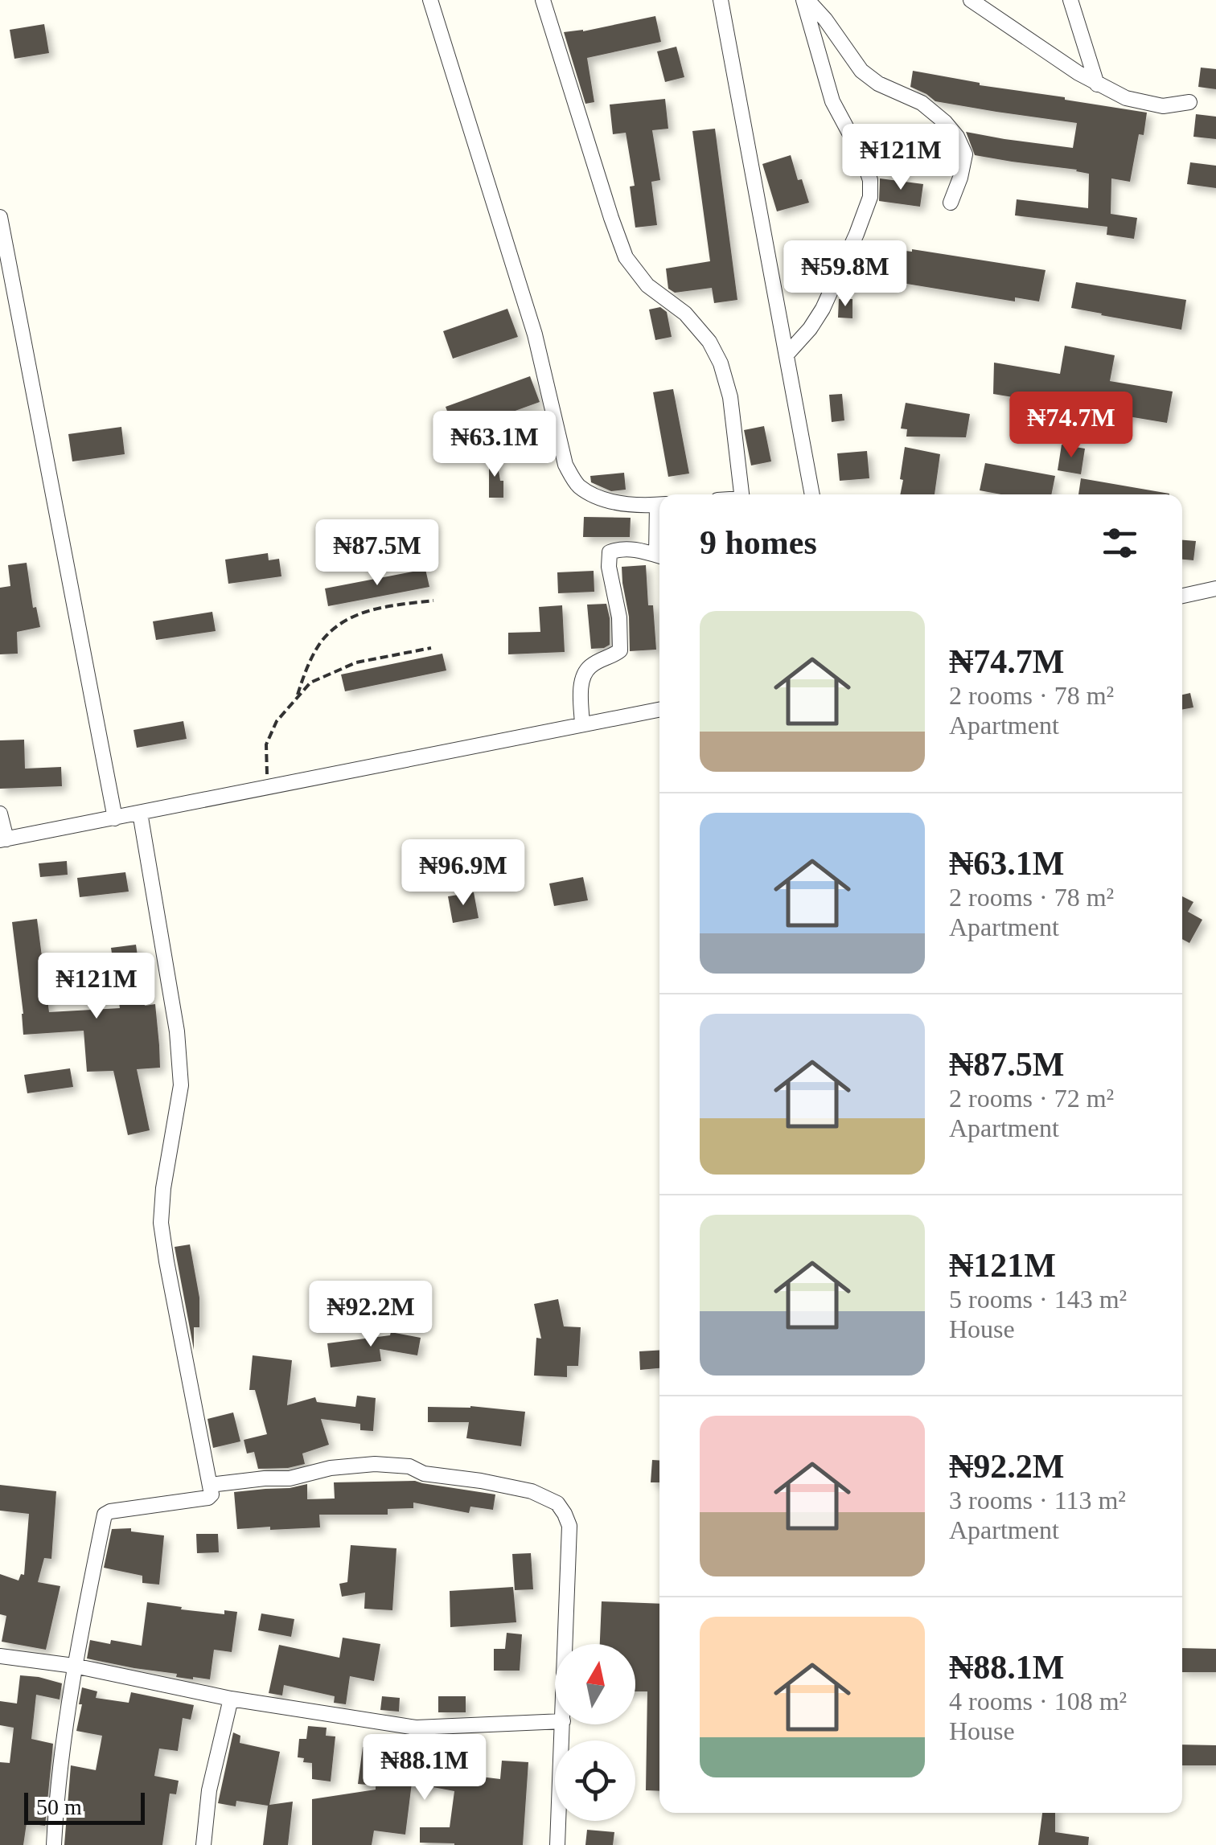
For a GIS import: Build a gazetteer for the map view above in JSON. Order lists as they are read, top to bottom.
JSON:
{
  "scale_bar": "50 m",
  "north": "top",
  "page": {
    "price": [
      "₦121M",
      "₦59.8M",
      "₦74.7M",
      "₦63.1M",
      "₦87.5M",
      "₦96.9M",
      "₦121M",
      "₦92.2M",
      "₦88.1M"
    ],
    "heading": "9 homes",
    "list": [
      {
        "name": "₦74.7M",
        "note": "2 rooms · 78 m² · Apartment"
      },
      {
        "name": "₦63.1M",
        "note": "2 rooms · 78 m² · Apartment"
      },
      {
        "name": "₦87.5M",
        "note": "2 rooms · 72 m² · Apartment"
      },
      {
        "name": "₦121M",
        "note": "5 rooms · 143 m² · House"
      },
      {
        "name": "₦92.2M",
        "note": "3 rooms · 113 m² · Apartment"
      },
      {
        "name": "₦88.1M",
        "note": "4 rooms · 108 m² · House"
      }
    ],
    "scale": "50 m"
  }
}
